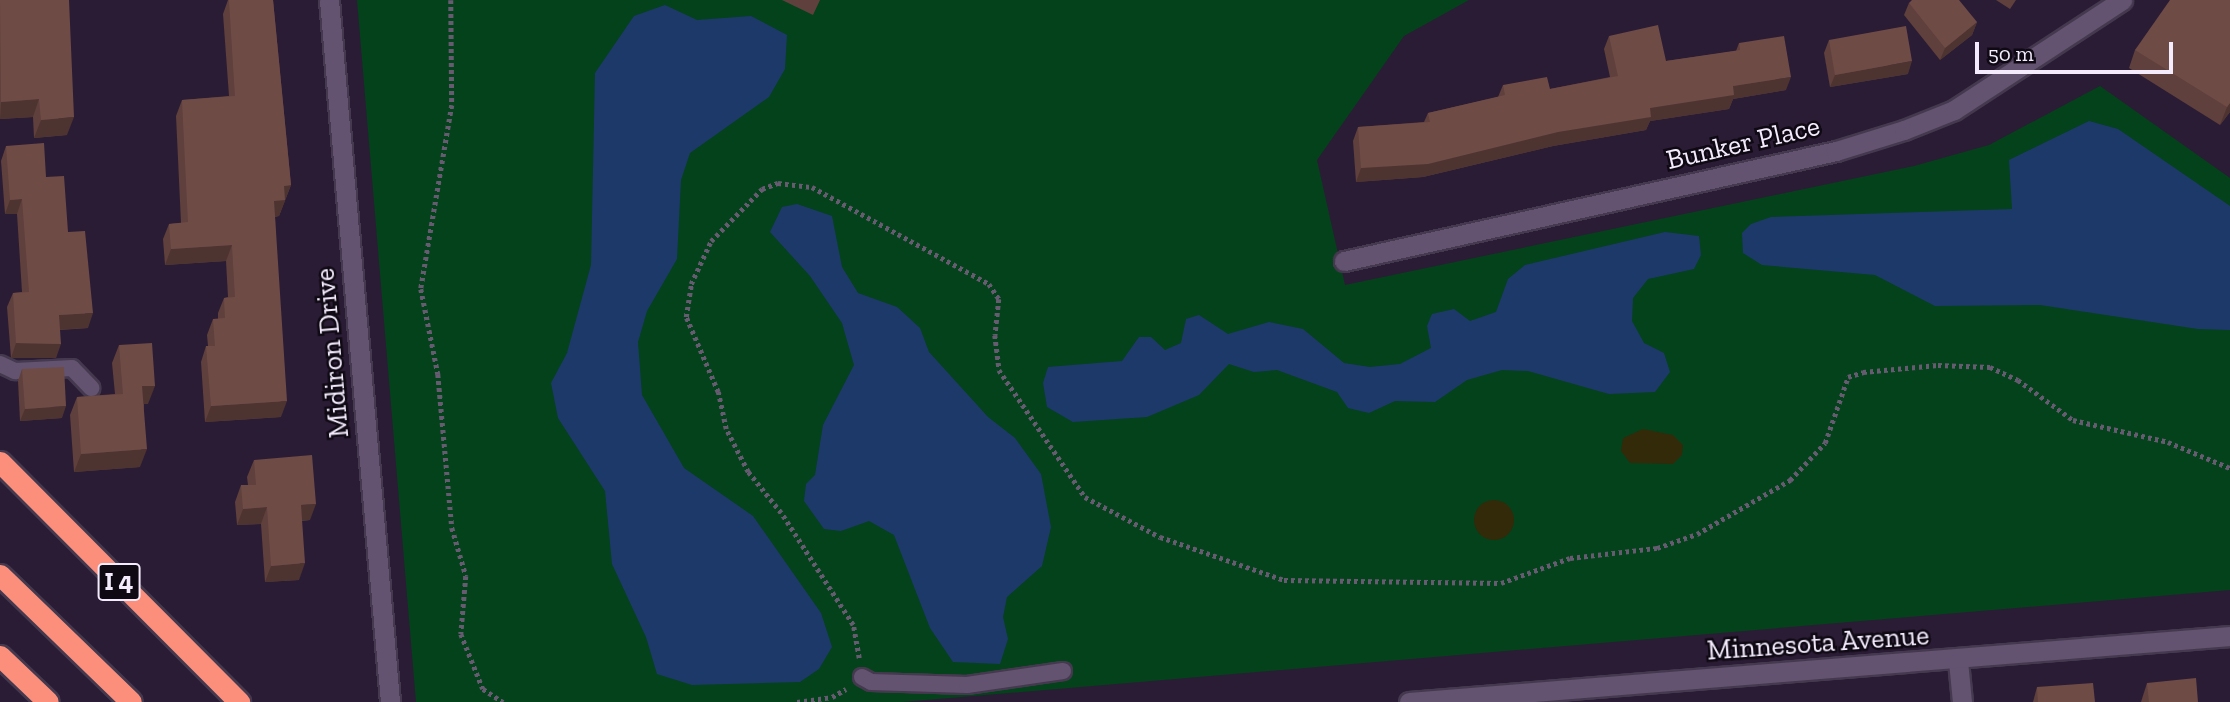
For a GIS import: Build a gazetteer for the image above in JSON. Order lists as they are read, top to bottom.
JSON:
{
  "streets": {
    "highway": ["I 4"],
    "street": ["Bunker Place", "Midiron Drive", "Minnesota Avenue"]
  },
  "scale_bar": "50 m"
}
